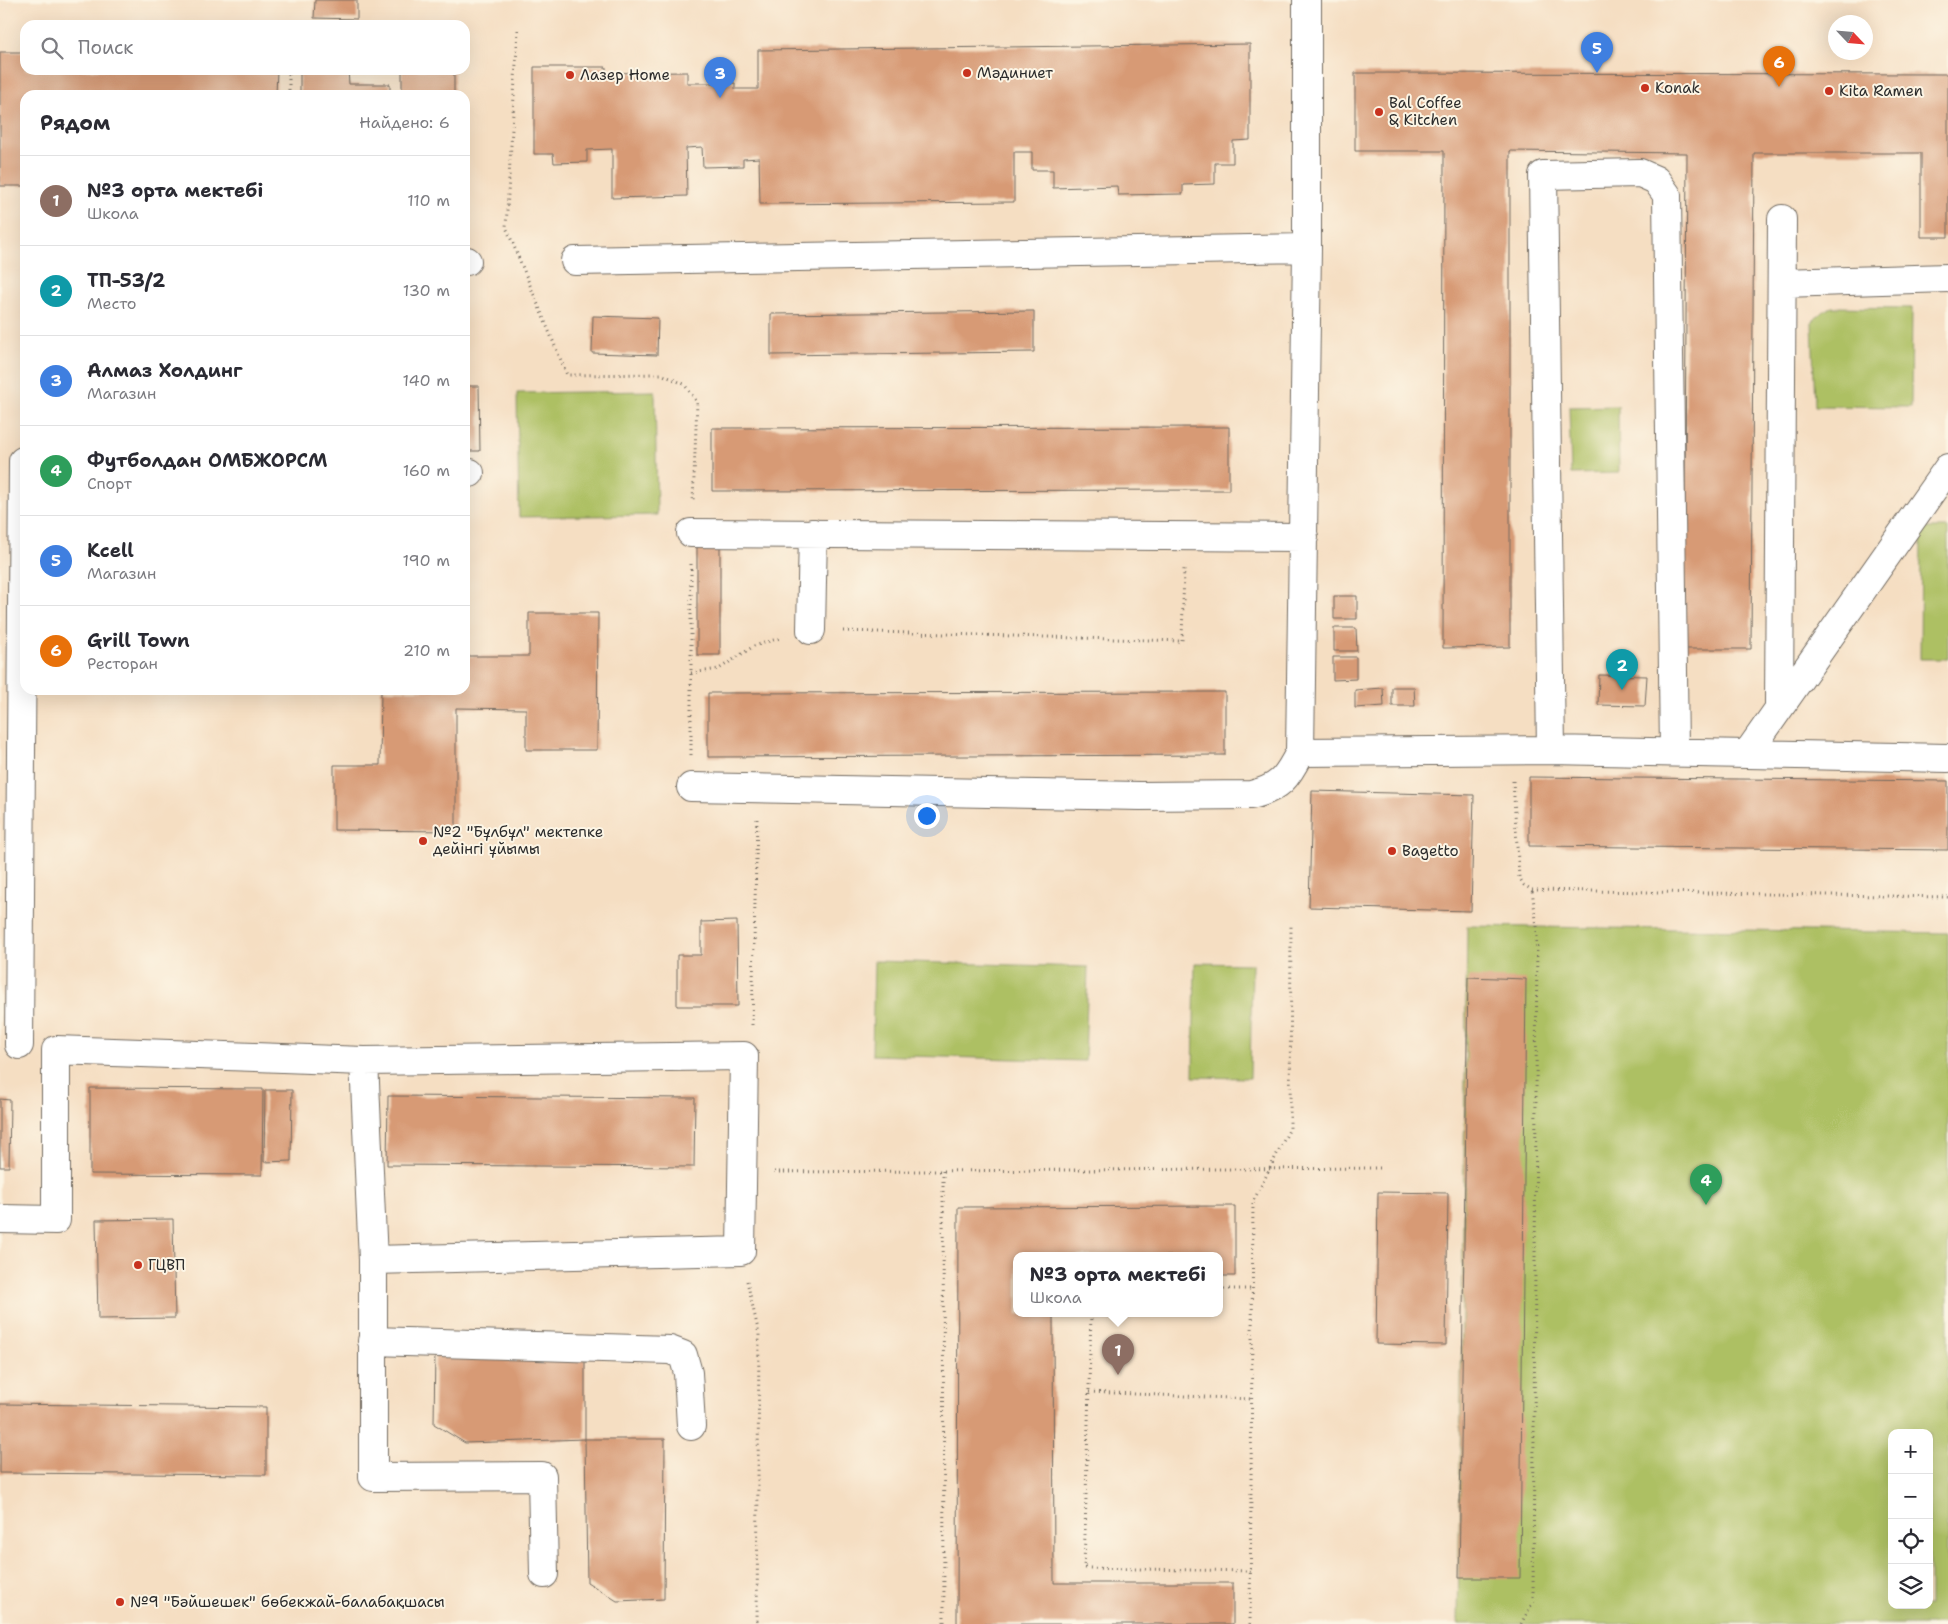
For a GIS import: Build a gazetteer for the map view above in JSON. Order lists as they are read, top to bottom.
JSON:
{
  "places": [
    "Мәдиниет",
    "Лазер Home",
    "Konak",
    "Kita Ramen",
    "Bal Coffee & Kitchen",
    "№2 \"Бұлбұл\" мектепке дейінгі ұйымы",
    "Bagetto",
    "ГЦВП",
    "№9 \"Бәйшешек\" бөбекжай-балабақшасы"
  ],
  "north": "bottom right",
  "page": {
    "search": "Поиск",
    "pins": [
      "5",
      "6",
      "3",
      "2",
      "4",
      "1"
    ],
    "heading": ["Рядом", "Найдено: 6"],
    "list": [
      {
        "mark": "1",
        "name": "№3 орта мектебі",
        "note": "Школа",
        "value": "110 m"
      },
      {
        "mark": "2",
        "name": "ТП-53/2",
        "note": "Место",
        "value": "130 m"
      },
      {
        "mark": "3",
        "name": "Алмаз Холдинг",
        "note": "Магазин",
        "value": "140 m"
      },
      {
        "mark": "4",
        "name": "Футболдан ОМБЖОРСМ",
        "note": "Спорт",
        "value": "160 m"
      },
      {
        "mark": "5",
        "name": "Kcell",
        "note": "Магазин",
        "value": "190 m"
      },
      {
        "mark": "6",
        "name": "Grill Town",
        "note": "Ресторан",
        "value": "210 m"
      }
    ],
    "popup": ["№3 орта мектебі", "Школа"],
    "map_buttons": ["+", "−"]
  }
}
